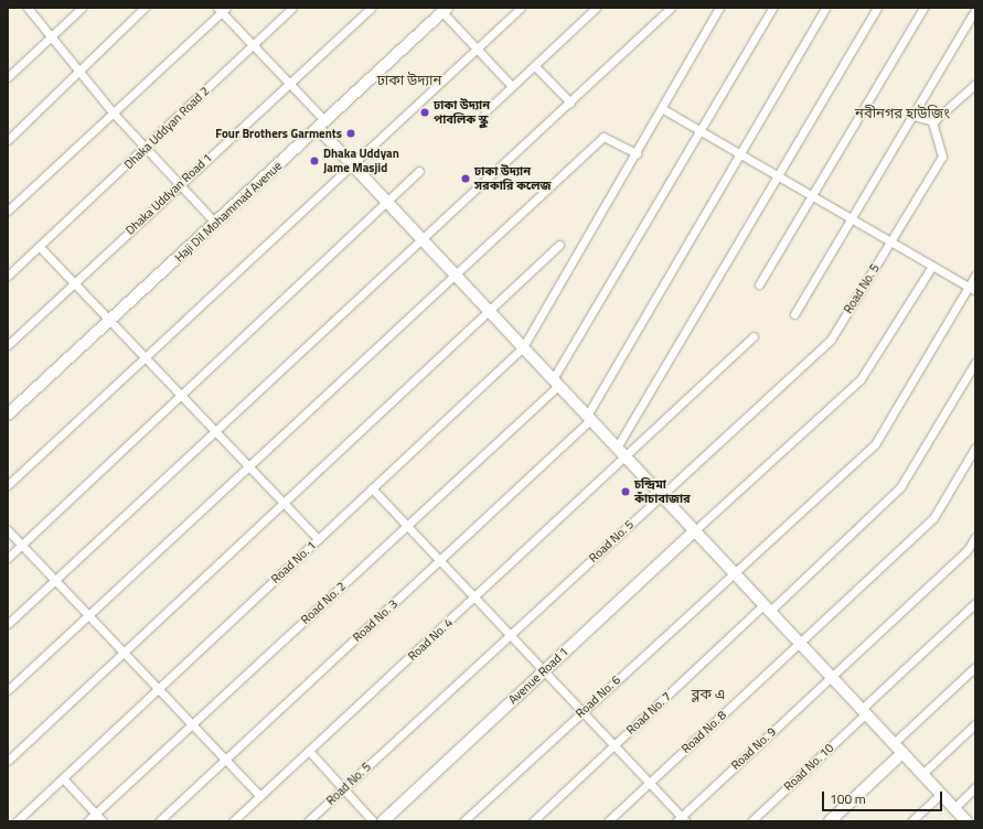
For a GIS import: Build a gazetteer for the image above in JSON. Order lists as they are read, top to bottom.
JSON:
{
  "streets": {
    "street": [
      "Dhaka Uddyan Road 2",
      "Dhaka Uddyan Road 1",
      "Haji Dil Mohammad Avenue",
      "Road No. 5",
      "Road No. 1",
      "Road No. 2",
      "Road No. 3",
      "Road No. 4",
      "Avenue Road 1",
      "Road No. 6",
      "Road No. 7",
      "Road No. 8",
      "Road No. 9",
      "Road No. 10"
    ]
  },
  "districts": ["ঢাকা উদ্যান", "নবীনগর হাউজিং", "ব্লক এ"],
  "places": [
    "ঢাকা উদ্যান পাবলিক স্কুল",
    "Four Brothers Garments",
    "Dhaka Uddyan Jame Masjid",
    "ঢাকা উদ্যান সরকারি কলেজ",
    "চন্দ্রিমা কাঁচাবাজার"
  ],
  "scale_bar": "100 m"
}
